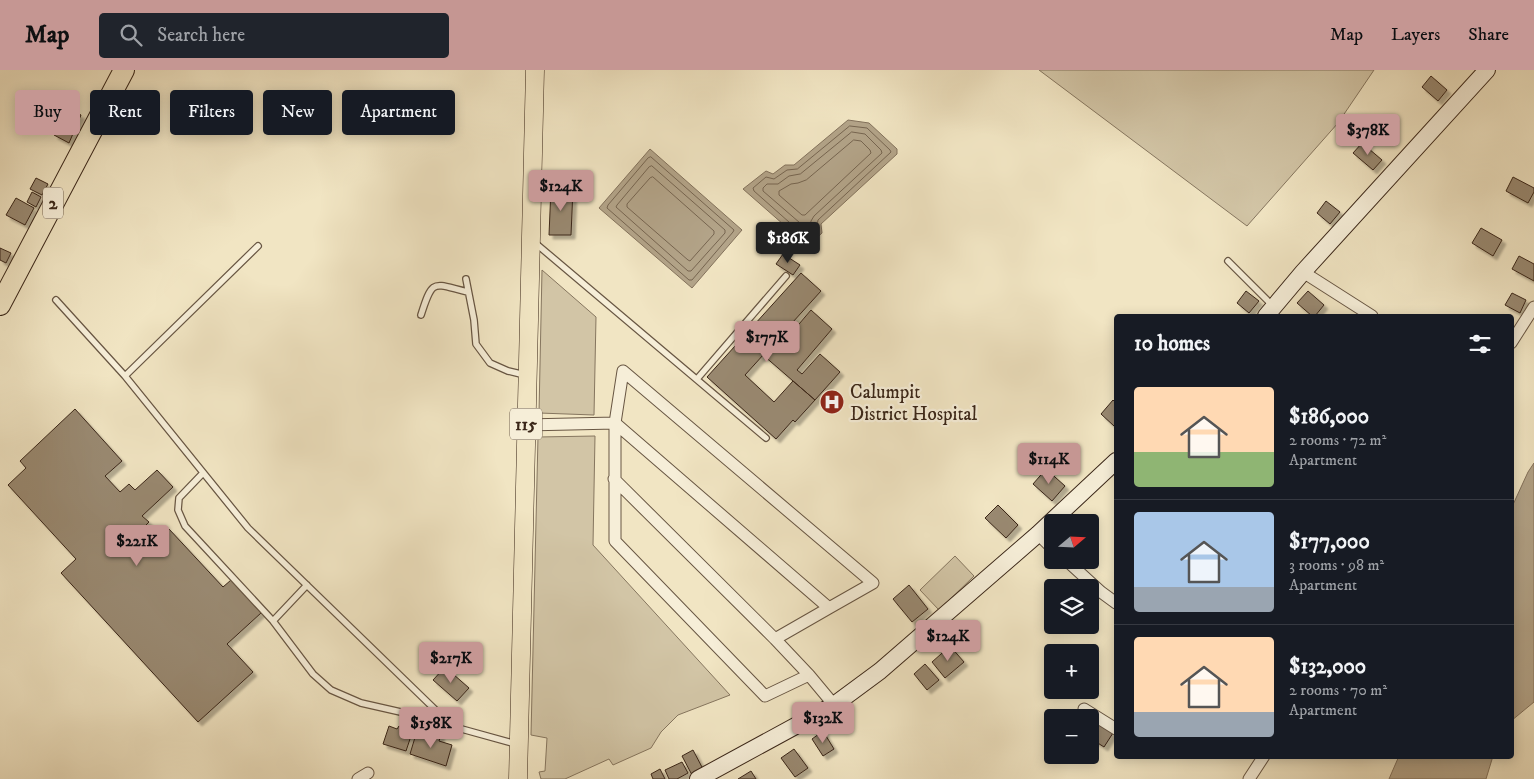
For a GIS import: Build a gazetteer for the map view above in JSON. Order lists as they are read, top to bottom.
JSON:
{
  "streets": {
    "highway": ["2"],
    "main road": ["115"]
  },
  "places": {
    "hospital": ["Calumpit District Hospital"]
  },
  "north": "right",
  "page": {
    "header": "Map",
    "search": "Search here",
    "nav": ["Map", "Layers", "Share"],
    "chip": [
      "Buy",
      "Rent",
      "Filters",
      "New",
      "Apartment"
    ],
    "price": [
      "$378K",
      "$124K",
      "$186K",
      "$177K",
      "$114K",
      "$221K",
      "$124K",
      "$217K",
      "$132K",
      "$158K"
    ],
    "heading": "10 homes",
    "list": [
      {
        "name": "$186,000",
        "note": "2 rooms · 72 m² · Apartment"
      },
      {
        "name": "$177,000",
        "note": "3 rooms · 98 m² · Apartment"
      },
      {
        "name": "$132,000",
        "note": "2 rooms · 70 m² · Apartment"
      }
    ],
    "map_buttons": ["+", "−"]
  }
}
